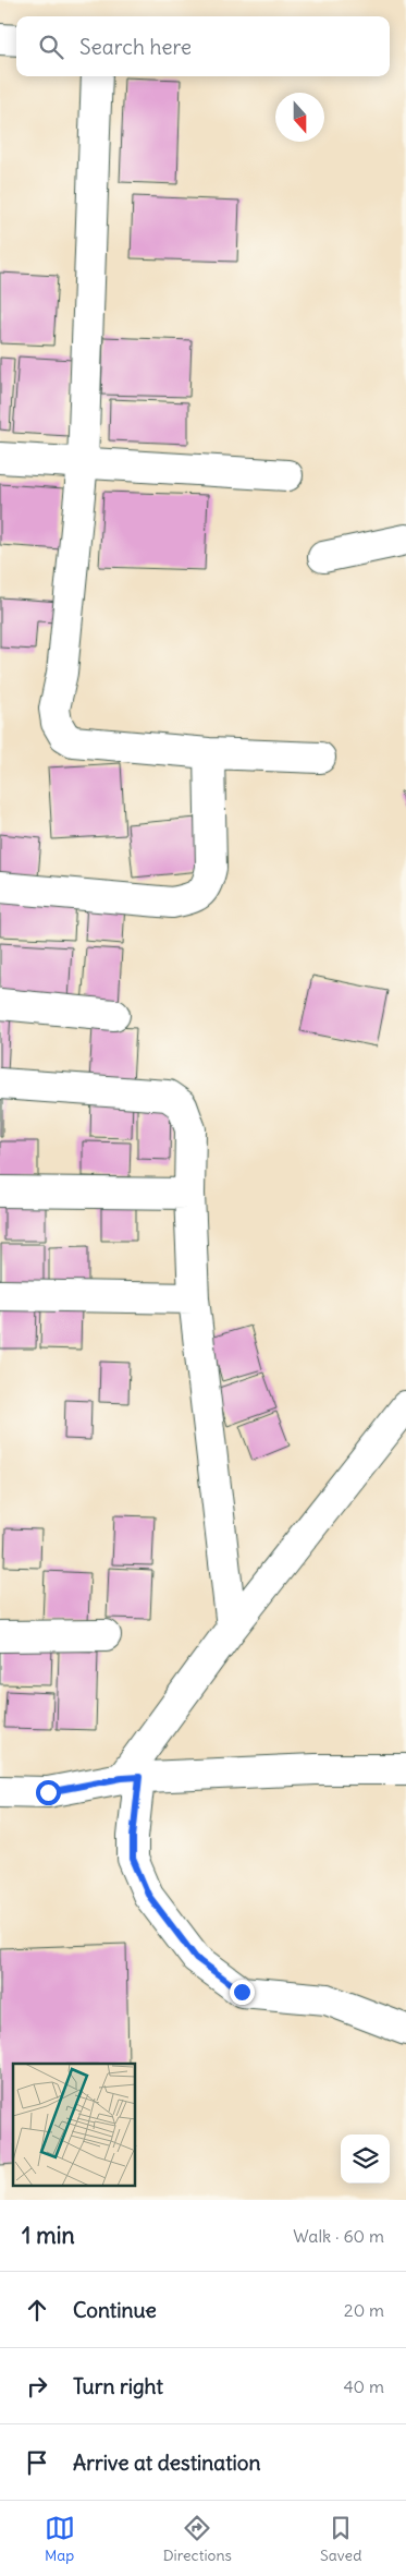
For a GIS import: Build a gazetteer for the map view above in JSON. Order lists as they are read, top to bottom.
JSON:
{
  "north": "bottom",
  "page": {
    "search": "Search here",
    "heading": ["1 min", "Walk · 60 m"],
    "list": [
      ["Continue", "20 m"],
      ["Turn right", "40 m"],
      "Arrive at destination"
    ],
    "nav": ["Map", "Directions", "Saved"]
  }
}
